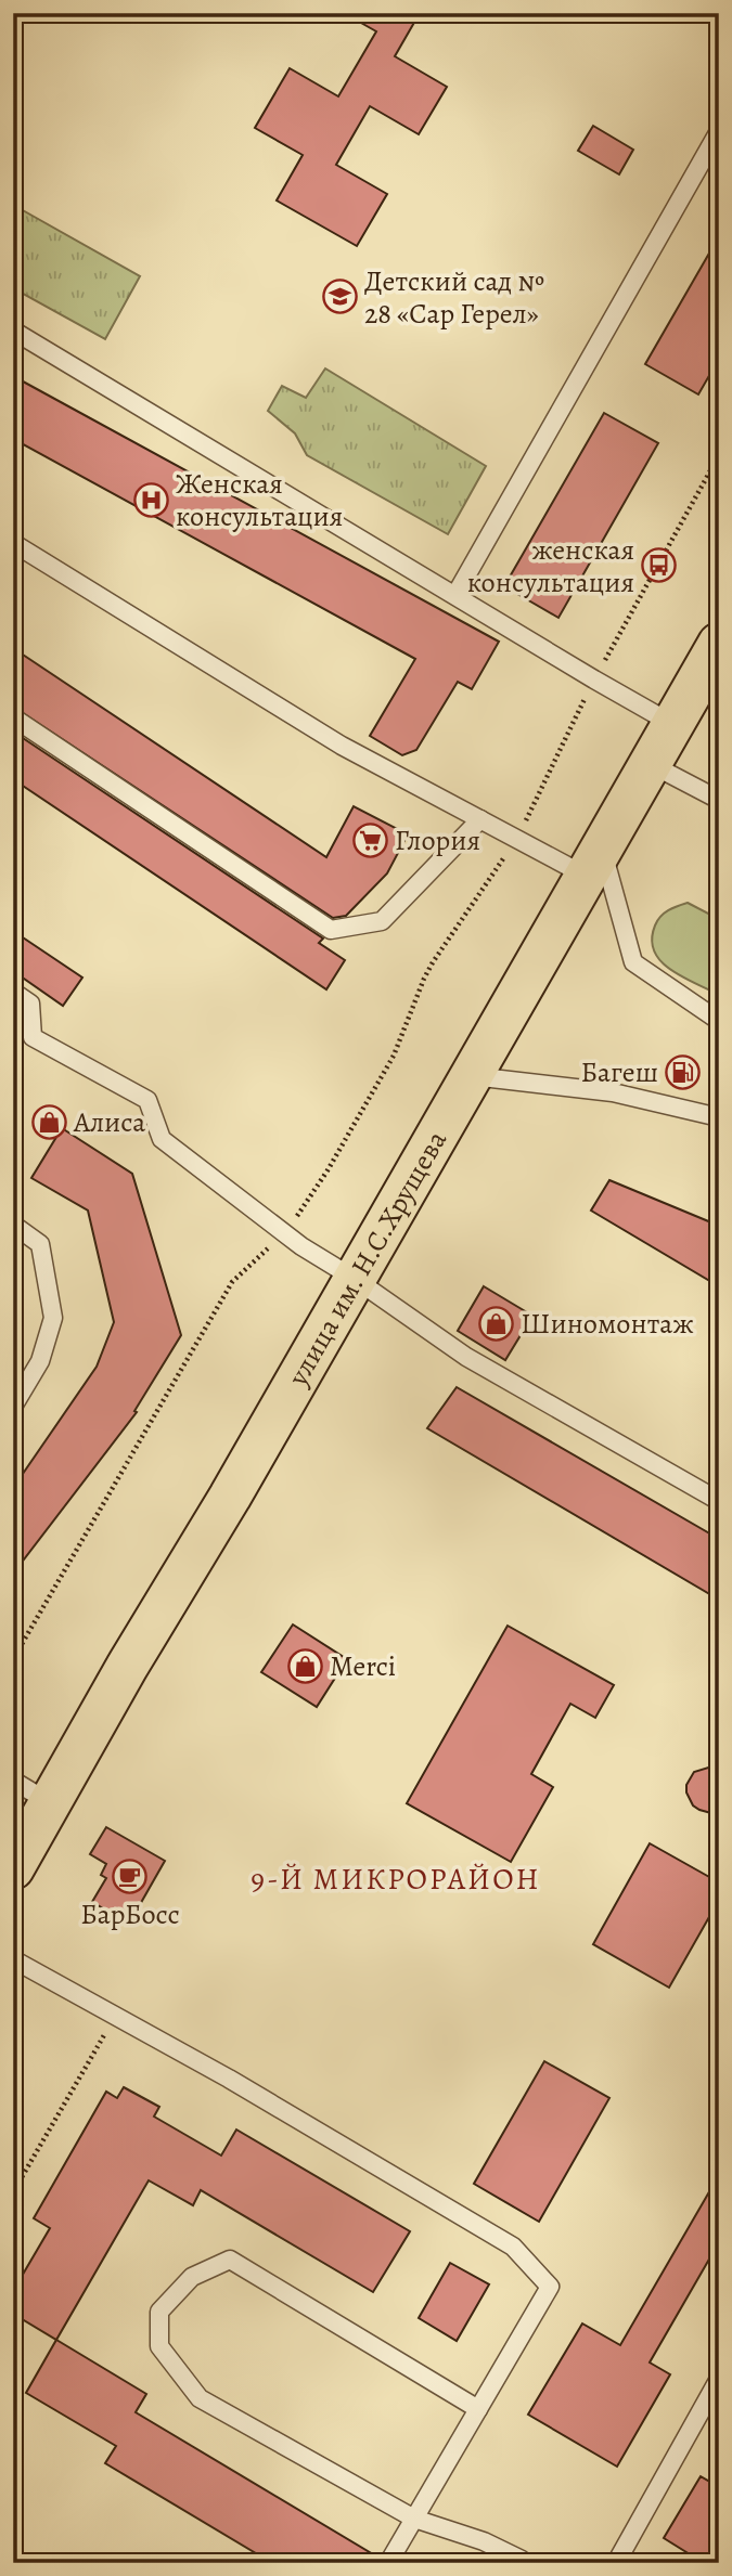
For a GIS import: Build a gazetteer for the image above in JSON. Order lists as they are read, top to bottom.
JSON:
{
  "streets": {
    "main road": ["улица им. Н.С.Хрущева"]
  },
  "districts": ["9-Й МИКРОРАЙОН"],
  "places": {
    "school or university": ["Детский сад № 28 «Сар Герел»"],
    "hospital": ["Женская консультация"],
    "bus stop": ["женская консультация"],
    "supermarket": ["Глория"],
    "fuel station": ["Багеш"],
    "shop": ["Алиса", "Шиномонтаж", "Merci"],
    "cafe": ["БарБосс"]
  }
}
